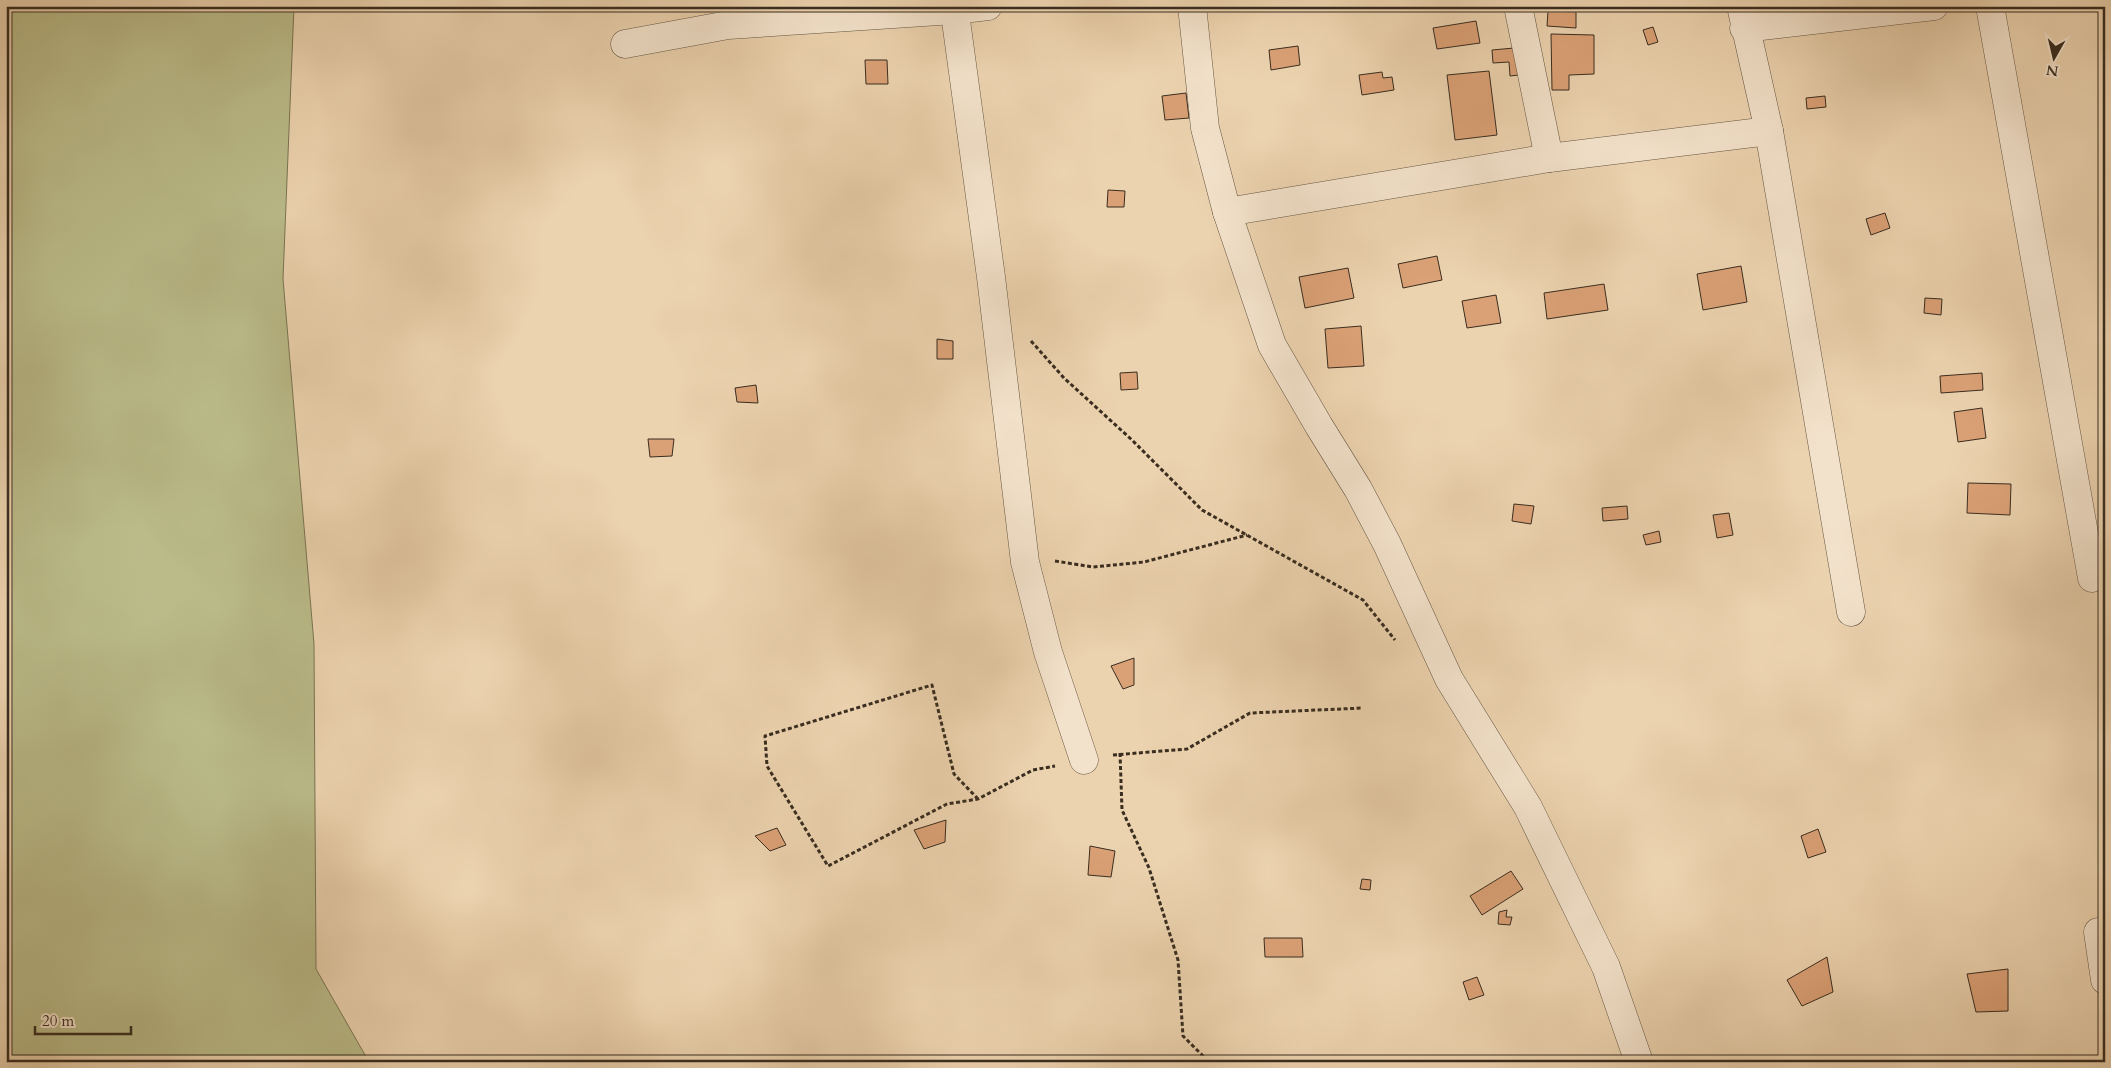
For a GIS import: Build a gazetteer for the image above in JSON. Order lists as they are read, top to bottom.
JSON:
{
  "scale_bar": "20 m",
  "north": "bottom"
}
